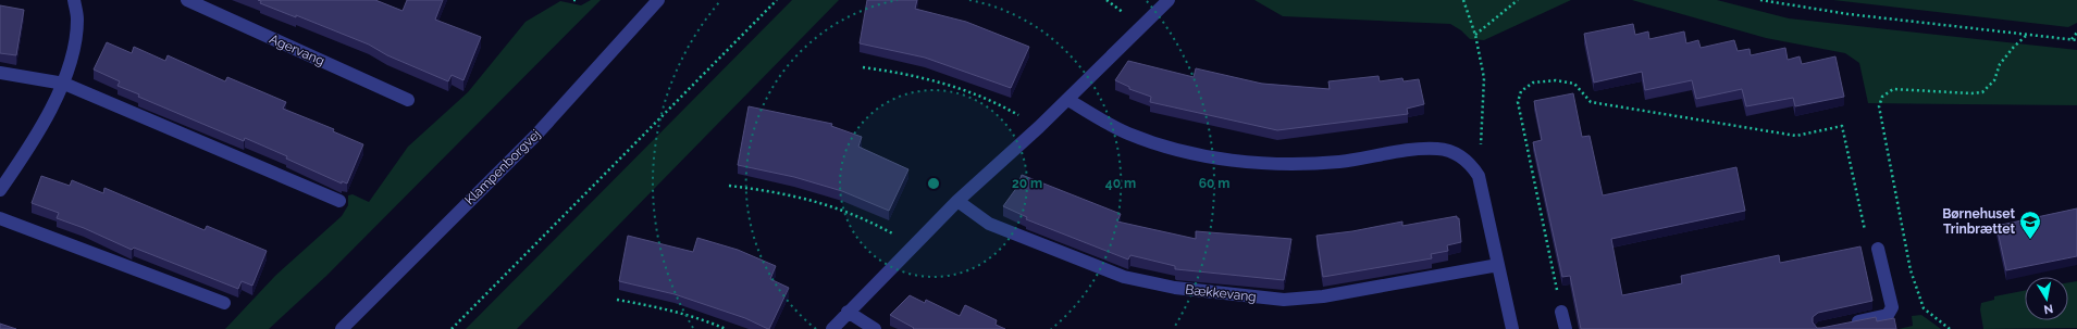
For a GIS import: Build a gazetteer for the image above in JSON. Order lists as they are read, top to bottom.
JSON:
{
  "streets": {
    "street": ["Agervang", "Klampenborgvej", "Bækkevang"]
  },
  "places": {
    "school or university": ["Børnehuset Trinbrættet"]
  },
  "north": "bottom",
  "rings": ["20 m", "40 m", "60 m"]
}
